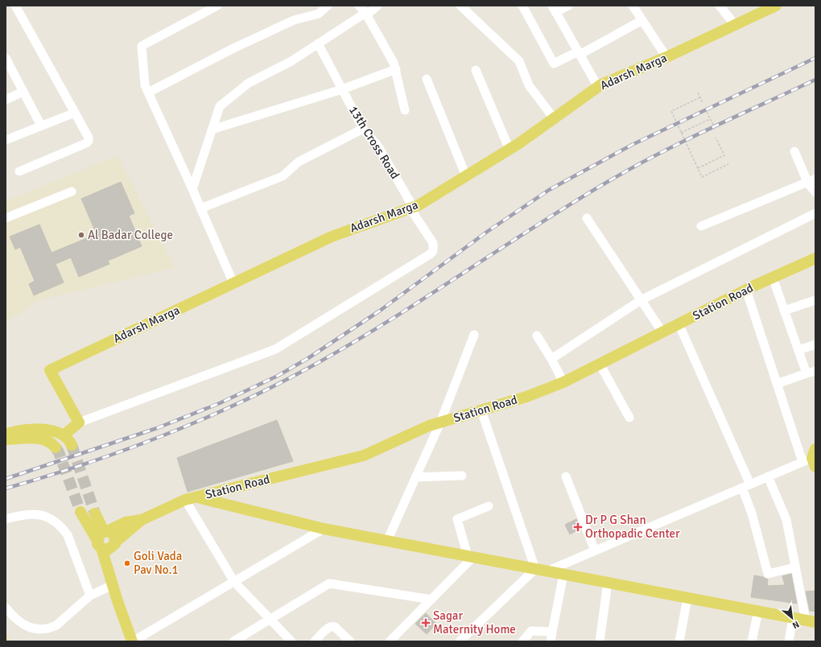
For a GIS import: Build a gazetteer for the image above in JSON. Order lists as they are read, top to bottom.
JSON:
{
  "streets": {
    "main road": ["Adarsh Marga", "Station Road"],
    "street": ["13th Cross Road"]
  },
  "crossings": [
    ["Adarsh Marga", "13th Cross Road"]
  ],
  "places": {
    "other": ["Al Badar College", "Goli Vada Pav No.1"],
    "health": ["Dr P G Shan Orthopadic Center", "Sagar Maternity Home"]
  },
  "north": "bottom right"
}
